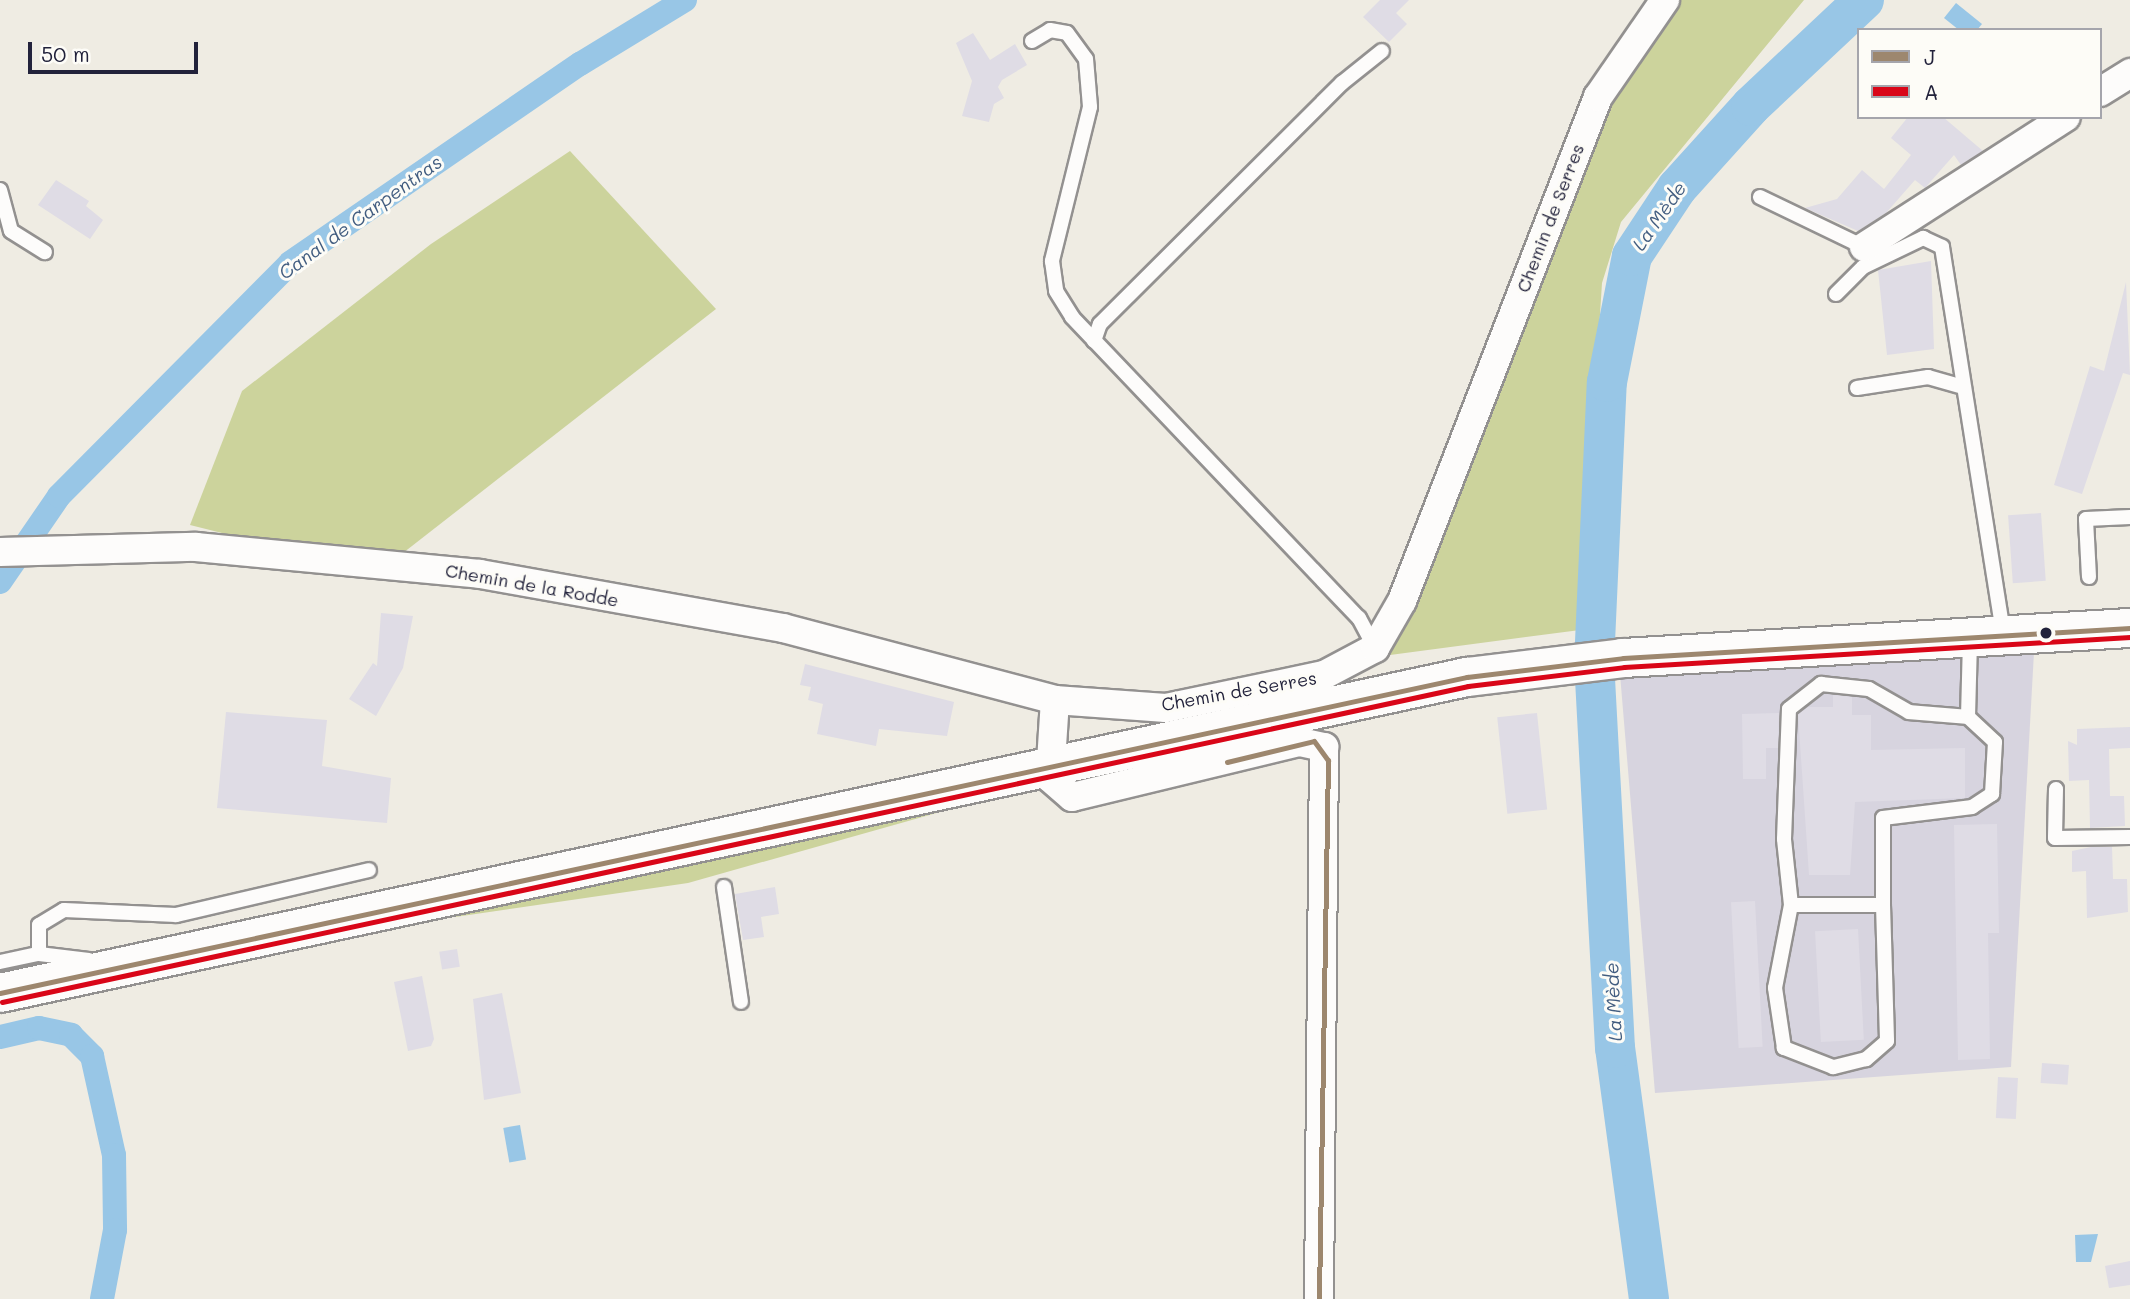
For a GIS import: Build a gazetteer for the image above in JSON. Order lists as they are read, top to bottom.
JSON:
{
  "streets": {
    "street": ["Chemin de Serres", "Chemin de la Rodde"]
  },
  "crossings": [
    ["Chemin de Serres", "Chemin de la Rodde"]
  ],
  "water": ["La Mède", "Canal de Carpentras"],
  "lines": ["transit line J", "transit line A"],
  "legend": ["J", "A"],
  "scale_bar": "50 m"
}
